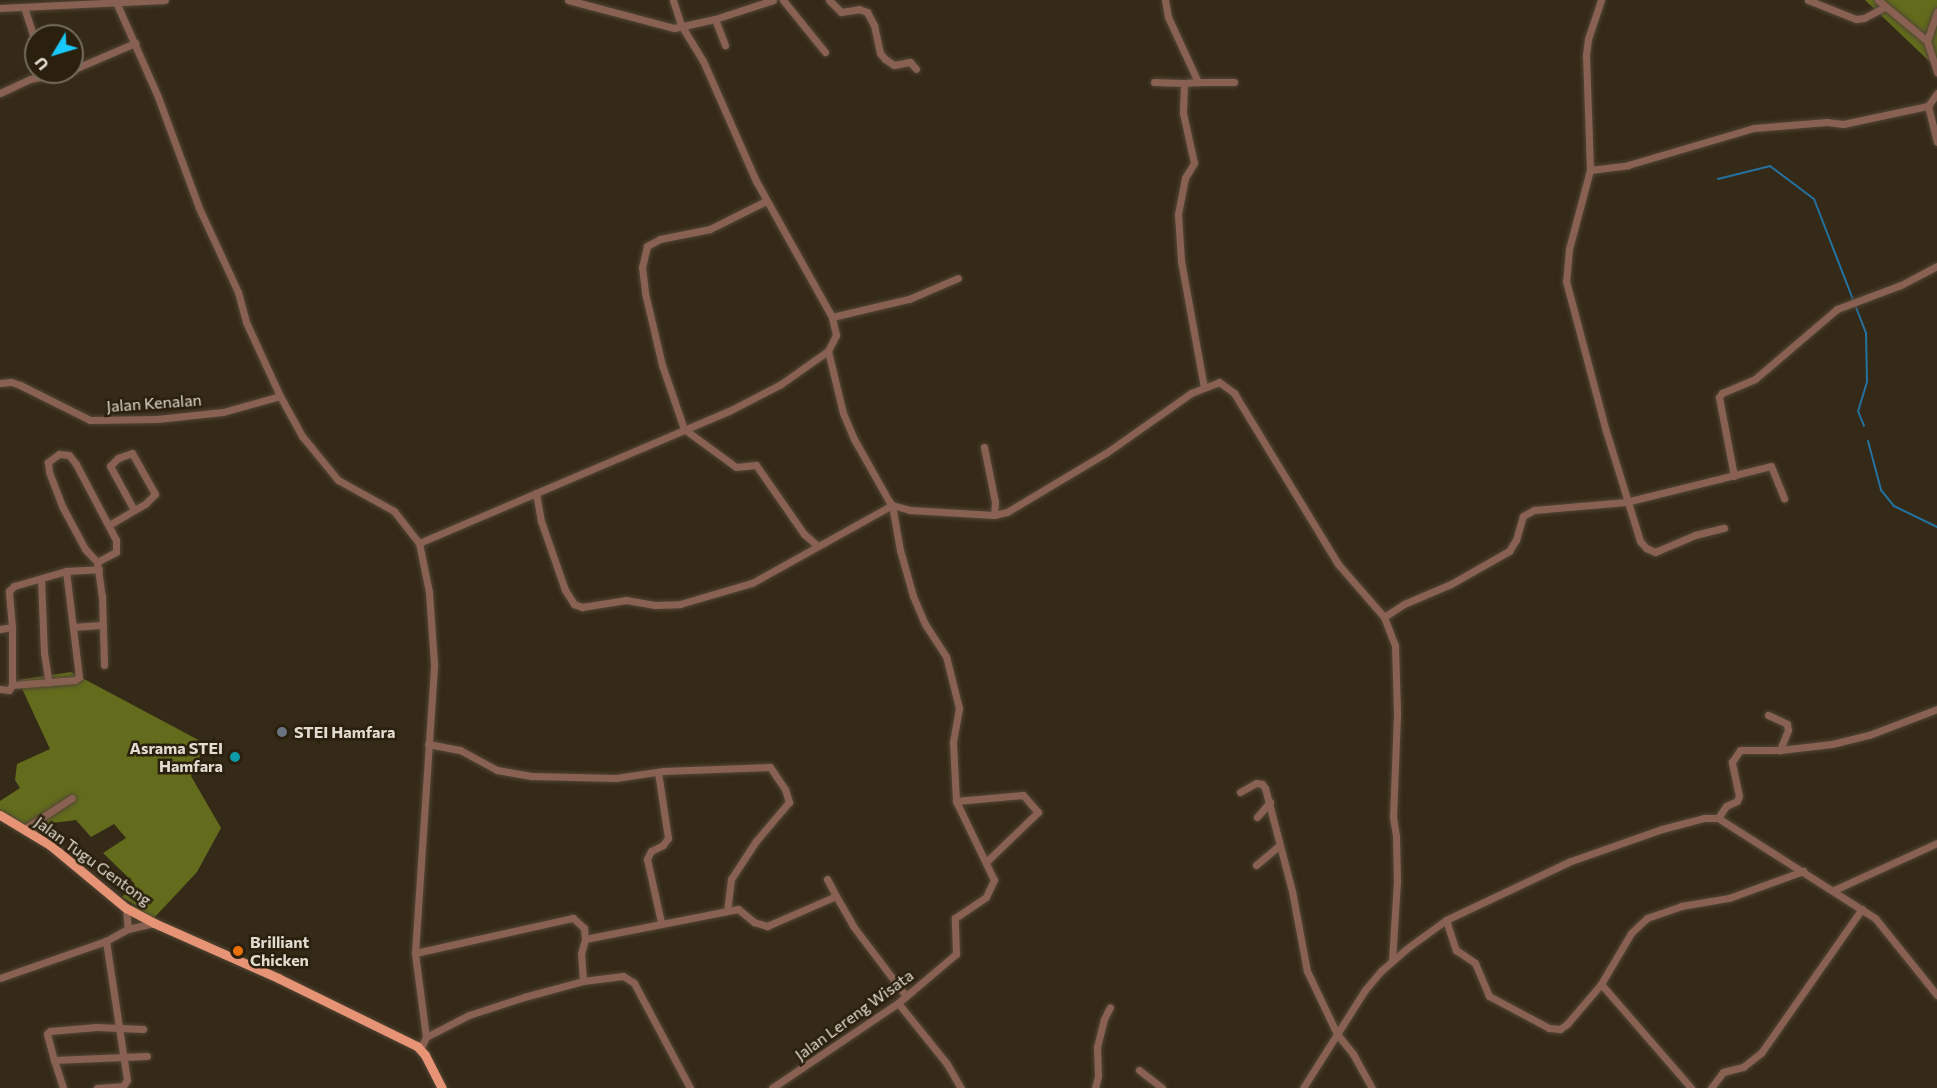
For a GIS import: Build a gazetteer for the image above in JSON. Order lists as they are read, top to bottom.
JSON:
{
  "streets": {
    "main road": ["Jalan Tugu Gentong"],
    "street": ["Jalan Kenalan", "Jalan Lereng Wisata"]
  },
  "places": ["STEI Hamfara", "Asrama STEI Hamfara", "Brilliant Chicken"],
  "north": "bottom left"
}
